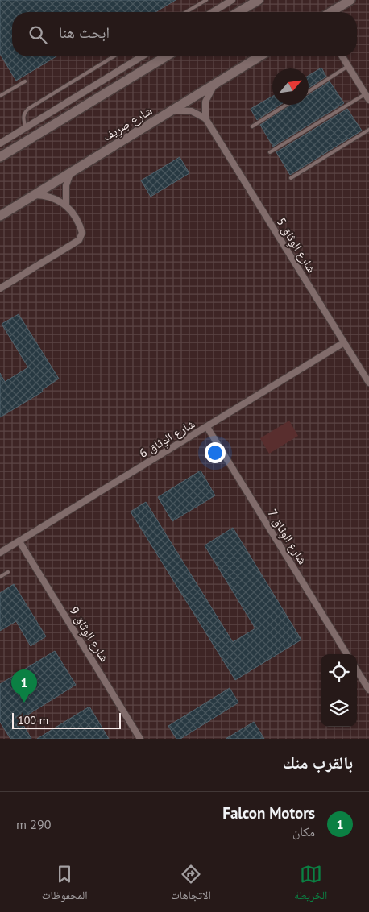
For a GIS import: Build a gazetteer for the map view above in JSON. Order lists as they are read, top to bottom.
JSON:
{
  "streets": {
    "street": [
      "شارع صِرِيف",
      "شارع الوِثاق 5",
      "شارع الوِثاق 6",
      "شارع الوِثاق 7",
      "شارع الوِثاق 9"
    ]
  },
  "crossings": [
    ["شارع الوِثاق 5", "شارع الوِثاق 6"],
    ["شارع الوِثاق 6", "شارع الوِثاق 7"],
    ["شارع الوِثاق 6", "شارع الوِثاق 9"]
  ],
  "scale_bar": "100 m",
  "north": "top right",
  "page": {
    "search": "ابحث هنا",
    "pins": "1",
    "scale": "100 m",
    "heading": "بالقرب منك",
    "list": [
      {
        "mark": "1",
        "name": "Falcon Motors",
        "note": "مكان",
        "value": "290 m"
      }
    ],
    "nav": ["الخريطة", "الاتجاهات", "المحفوظات"]
  }
}
